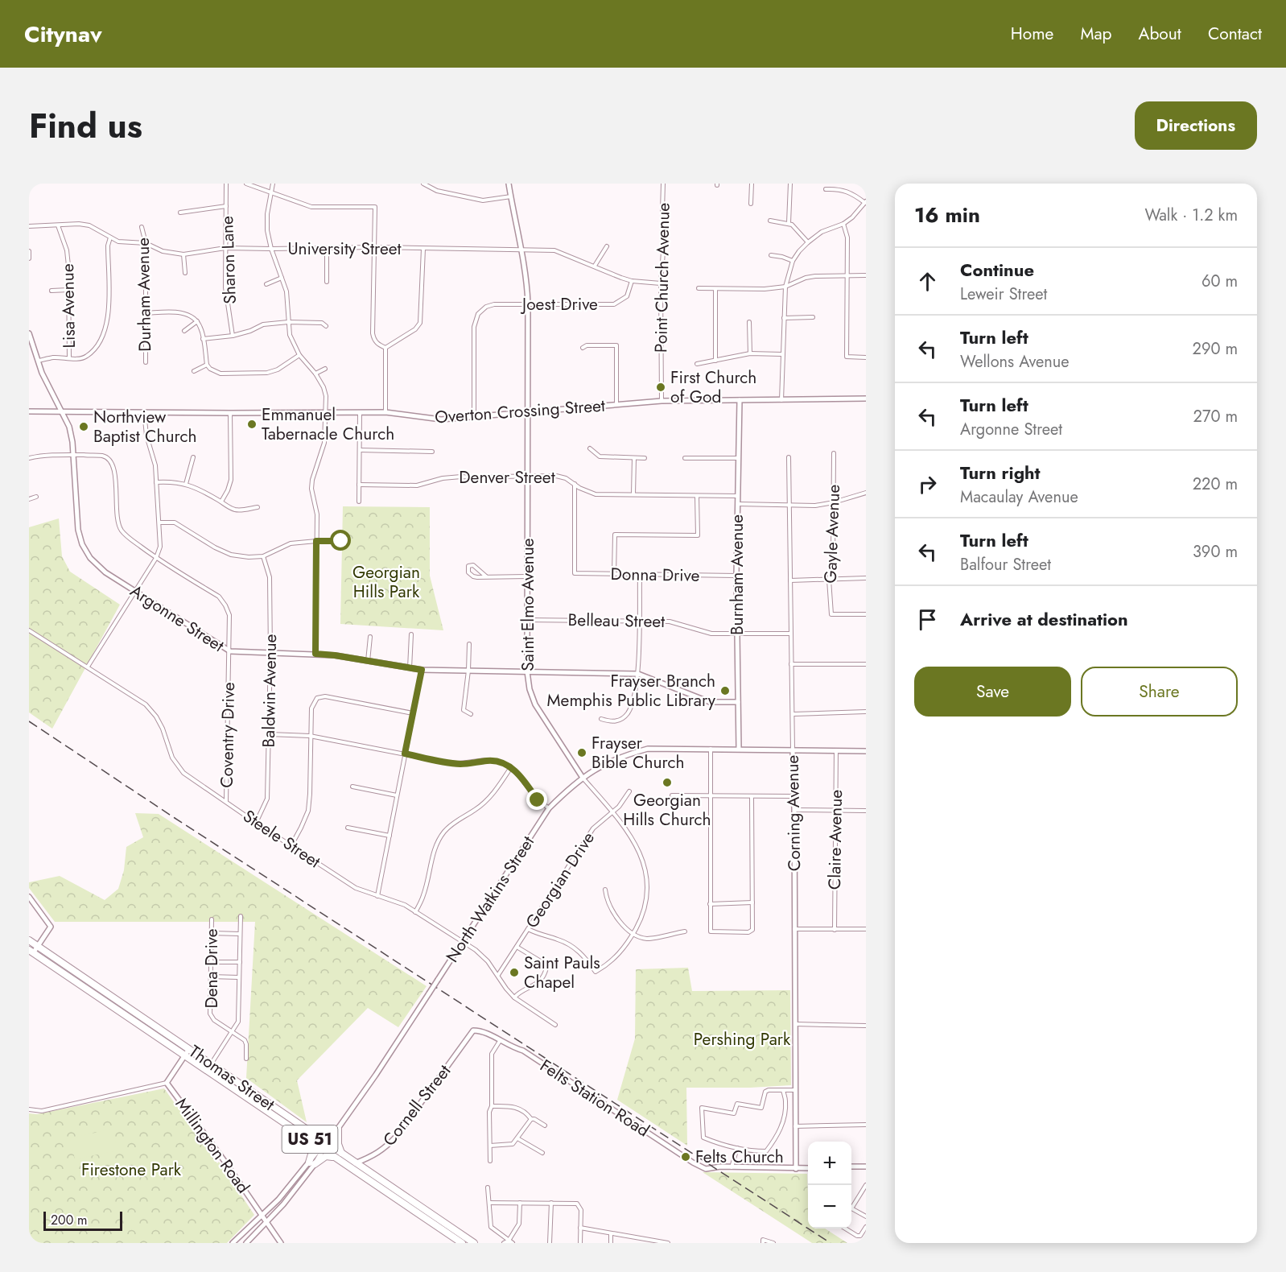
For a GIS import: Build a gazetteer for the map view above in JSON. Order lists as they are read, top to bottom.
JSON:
{
  "streets": {
    "highway": ["Thomas Street", "US 51"],
    "street": [
      "University Street",
      "Sharon Lane",
      "Point Church Avenue",
      "Durham Avenue",
      "Joest Drive",
      "Lisa Avenue",
      "Overton Crossing Street",
      "Denver Street",
      "Gayle Avenue",
      "Donna Drive",
      "Burnham Avenue",
      "Saint Elmo Avenue",
      "Argonne Street",
      "Belleau Street",
      "Baldwin Avenue",
      "Coventry Drive",
      "Corning Avenue",
      "Steele Street",
      "Claire Avenue",
      "Georgian Drive",
      "North Watkins Street",
      "Dena Drive",
      "Felts Station Road",
      "Cornell Street",
      "Millington Road"
    ]
  },
  "crossings": [
    ["University Street", "Sharon Lane"],
    ["University Street", "Point Church Avenue"],
    ["University Street", "Durham Avenue"],
    ["University Street", "Joest Drive"],
    ["University Street", "Lisa Avenue"],
    ["University Street", "Saint Elmo Avenue"],
    ["Point Church Avenue", "Overton Crossing Street"],
    ["Joest Drive", "Overton Crossing Street"],
    ["Joest Drive", "Saint Elmo Avenue"],
    ["Overton Crossing Street", "Burnham Avenue"],
    ["Overton Crossing Street", "Saint Elmo Avenue"],
    ["Overton Crossing Street", "Argonne Street"],
    ["Denver Street", "Donna Drive"],
    ["Denver Street", "Burnham Avenue"],
    ["Denver Street", "Saint Elmo Avenue"],
    ["Donna Drive", "Burnham Avenue"],
    ["Burnham Avenue", "Argonne Street"],
    ["Burnham Avenue", "Belleau Street"],
    ["Burnham Avenue", "North Watkins Street"],
    ["Saint Elmo Avenue", "Argonne Street"],
    ["Saint Elmo Avenue", "Belleau Street"],
    ["Saint Elmo Avenue", "Georgian Drive"],
    ["Saint Elmo Avenue", "North Watkins Street"],
    ["Argonne Street", "Baldwin Avenue"],
    ["Argonne Street", "Coventry Drive"],
    ["Belleau Street", "Corning Avenue"],
    ["Baldwin Avenue", "Steele Street"],
    ["Coventry Drive", "Steele Street"],
    ["Corning Avenue", "North Watkins Street"],
    ["Steele Street", "Georgian Drive"],
    ["Steele Street", "North Watkins Street"],
    ["Claire Avenue", "North Watkins Street"],
    ["North Watkins Street", "Thomas Street"],
    ["North Watkins Street", "Millington Road"],
    ["Thomas Street", "Cornell Street"],
    ["Thomas Street", "US 51"],
    ["Thomas Street", "Millington Road"],
    ["Felts Station Road", "Cornell Street"]
  ],
  "parks": ["Georgian Hills Park", "Pershing Park", "Firestone Park"],
  "places": [
    "First Church of God",
    "Emmanuel Tabernacle Church",
    "Northview Baptist Church",
    "Frayser Branch Memphis Public Library",
    "Frayser Bible Church",
    "Georgian Hills Church",
    "Saint Pauls Chapel",
    "Felts Church"
  ],
  "scale_bar": "200 m",
  "page": {
    "header": "Citynav",
    "nav": [
      "Home",
      "Map",
      "About",
      "Contact"
    ],
    "title": "Find us",
    "buttons": [
      "Directions",
      ["Save", "Share"]
    ],
    "heading": ["16 min", "Walk · 1.2 km"],
    "list": [
      ["Continue", "Leweir Street", "60 m"],
      ["Turn left", "Wellons Avenue", "290 m"],
      ["Turn left", "Argonne Street", "270 m"],
      ["Turn right", "Macaulay Avenue", "220 m"],
      ["Turn left", "Balfour Street", "390 m"],
      "Arrive at destination"
    ],
    "map_buttons": ["+", "−"],
    "scale": "200 m"
  }
}
